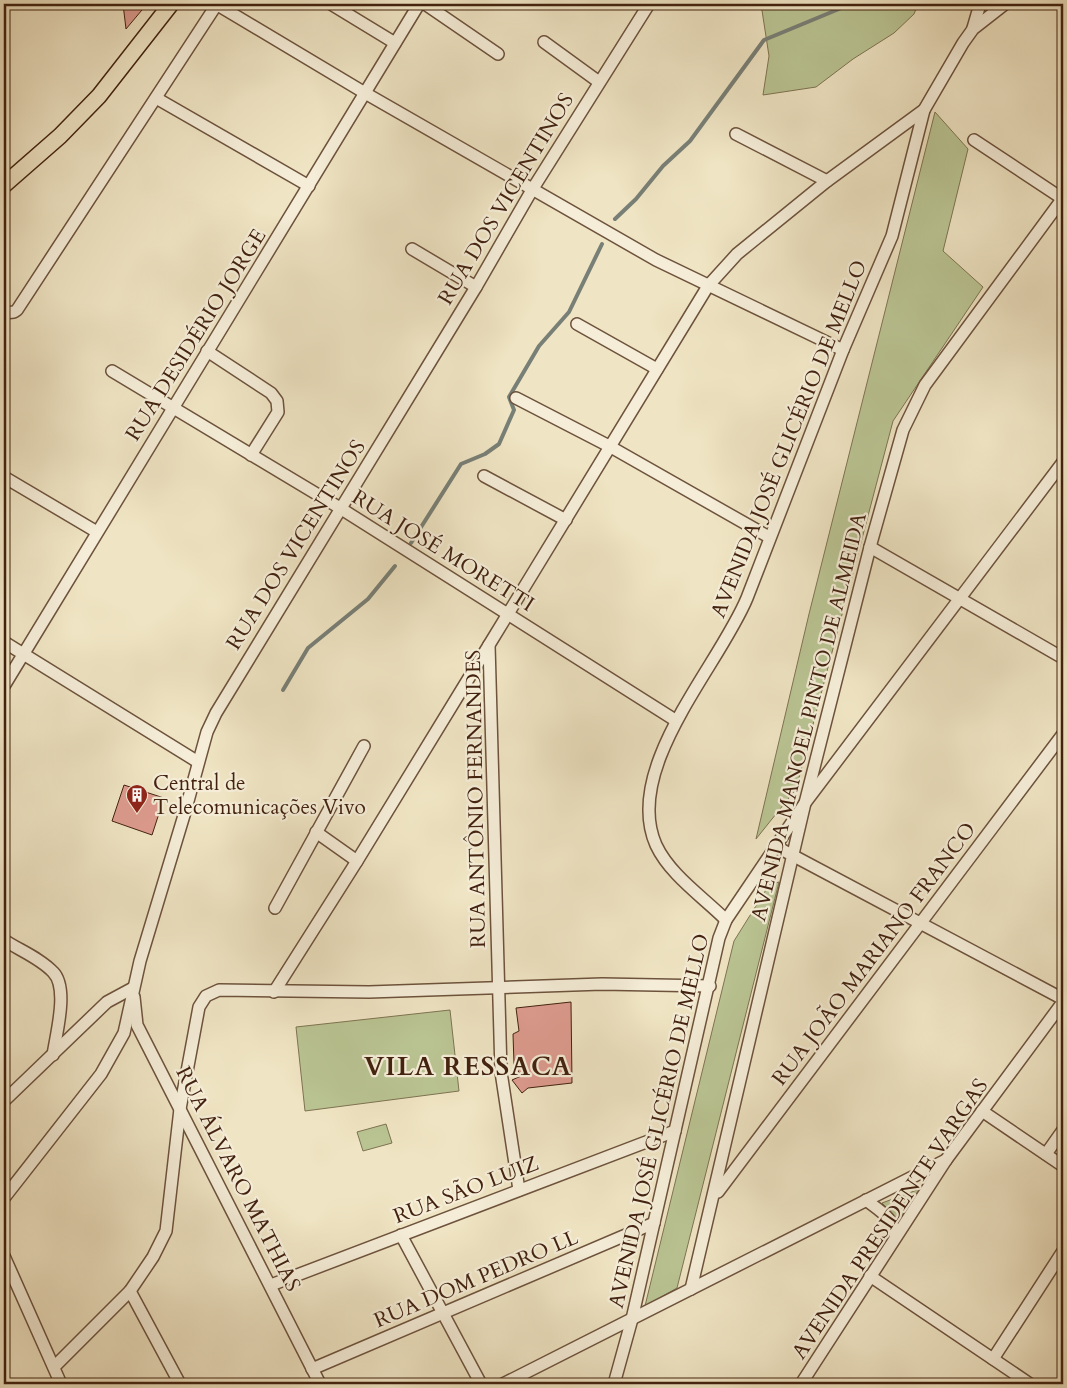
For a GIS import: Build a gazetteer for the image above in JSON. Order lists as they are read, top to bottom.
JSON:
{
  "streets": {
    "street": [
      "RUA DOS VICENTINOS",
      "RUA DESIDÉRIO JORGE",
      "AVENIDA JOSÉ GLICÉRIO DE MELLO",
      "RUA JOSÉ MORETTI",
      "AVENIDA MANOEL PINTO DE ALMEIDA",
      "RUA ANTÔNIO FERNANDES",
      "RUA JOÃO MARIANO FRANCO",
      "RUA ÁLVARO MATHIAS",
      "RUA SÃO LUIZ",
      "AVENIDA PRESIDENTE VARGAS",
      "RUA DOM PEDRO LL"
    ]
  },
  "crossings": [
    ["RUA DOS VICENTINOS", "RUA JOSÉ MORETTI"],
    ["RUA DOS VICENTINOS", "RUA ÁLVARO MATHIAS"],
    ["RUA DESIDÉRIO JORGE", "RUA JOSÉ MORETTI"],
    ["AVENIDA JOSÉ GLICÉRIO DE MELLO", "RUA JOSÉ MORETTI"],
    ["AVENIDA JOSÉ GLICÉRIO DE MELLO", "RUA ANTÔNIO FERNANDES"],
    ["AVENIDA JOSÉ GLICÉRIO DE MELLO", "RUA SÃO LUIZ"],
    ["AVENIDA JOSÉ GLICÉRIO DE MELLO", "RUA DOM PEDRO LL"],
    ["RUA JOSÉ MORETTI", "RUA ANTÔNIO FERNANDES"],
    ["AVENIDA MANOEL PINTO DE ALMEIDA", "RUA JOÃO MARIANO FRANCO"],
    ["RUA ANTÔNIO FERNANDES", "RUA SÃO LUIZ"],
    ["RUA ÁLVARO MATHIAS", "RUA SÃO LUIZ"],
    ["RUA ÁLVARO MATHIAS", "RUA DOM PEDRO LL"]
  ],
  "districts": ["VILA RESSACA"],
  "places": {
    "building": ["Central de Telecomunicações Vivo"]
  }
}
